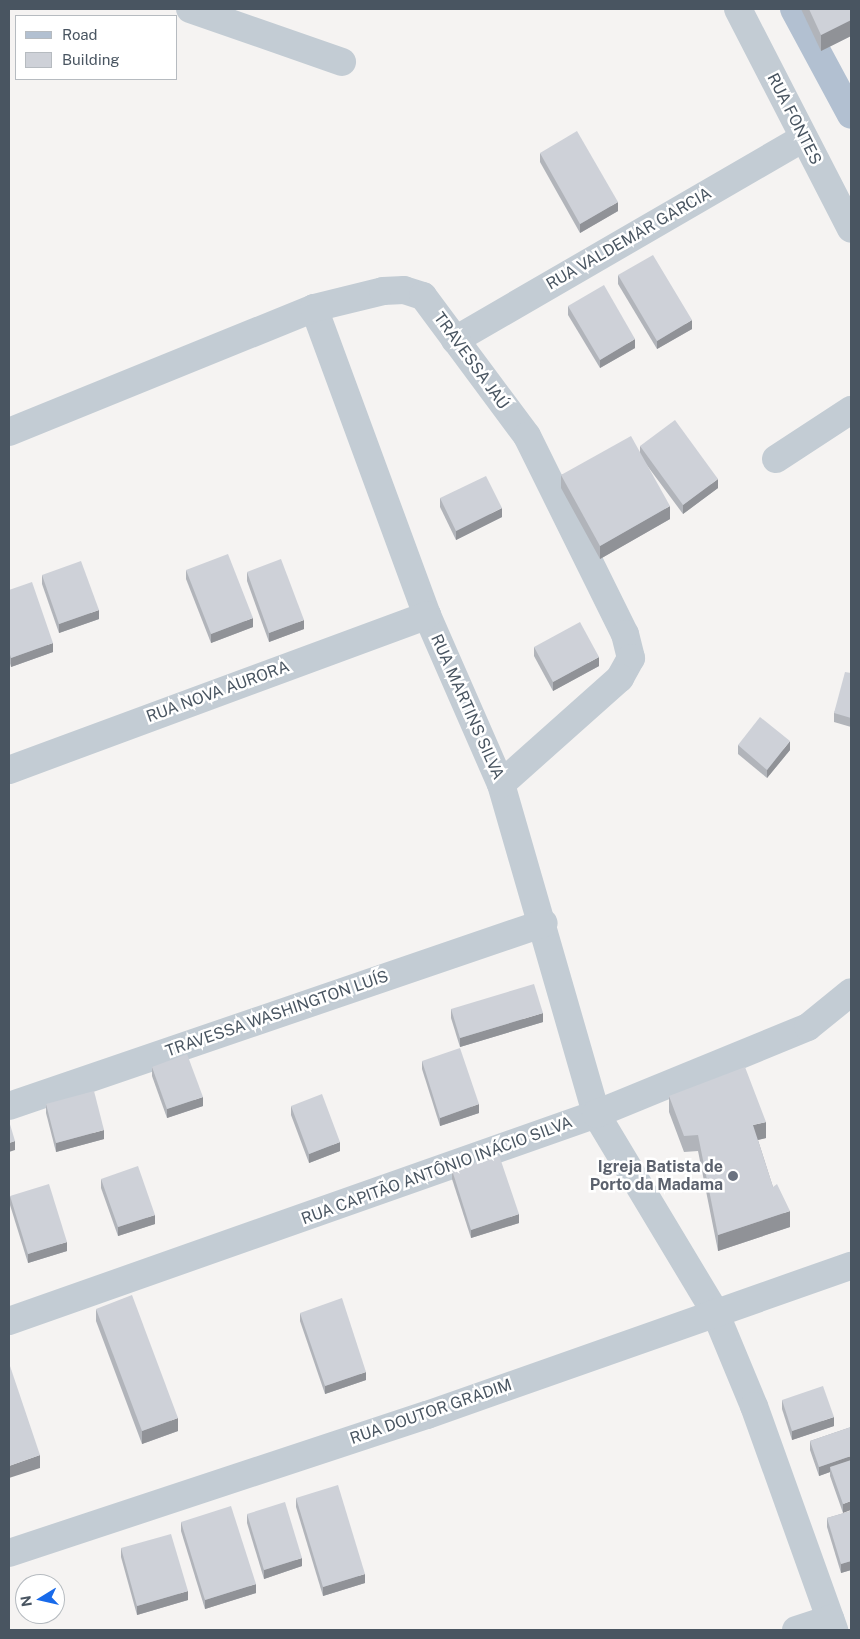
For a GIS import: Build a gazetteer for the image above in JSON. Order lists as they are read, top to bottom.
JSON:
{
  "streets": {
    "street": [
      "RUA FONTES",
      "RUA VALDEMAR GARCIA",
      "TRAVESSA JAÚ",
      "RUA NOVA AURORA",
      "RUA MARTINS SILVA",
      "TRAVESSA WASHINGTON LUÍS",
      "RUA CAPITÃO ANTÔNIO INÁCIO SILVA",
      "RUA DOUTOR GRADIM"
    ]
  },
  "crossings": [
    ["RUA FONTES", "RUA VALDEMAR GARCIA"],
    ["RUA VALDEMAR GARCIA", "TRAVESSA JAÚ"],
    ["TRAVESSA JAÚ", "RUA MARTINS SILVA"],
    ["RUA NOVA AURORA", "RUA MARTINS SILVA"],
    ["RUA MARTINS SILVA", "TRAVESSA WASHINGTON LUÍS"],
    ["RUA MARTINS SILVA", "RUA CAPITÃO ANTÔNIO INÁCIO SILVA"],
    ["RUA MARTINS SILVA", "RUA DOUTOR GRADIM"]
  ],
  "places": ["Igreja Batista de Porto da Madama"],
  "legend": ["Road", "Building"],
  "north": "left"
}
